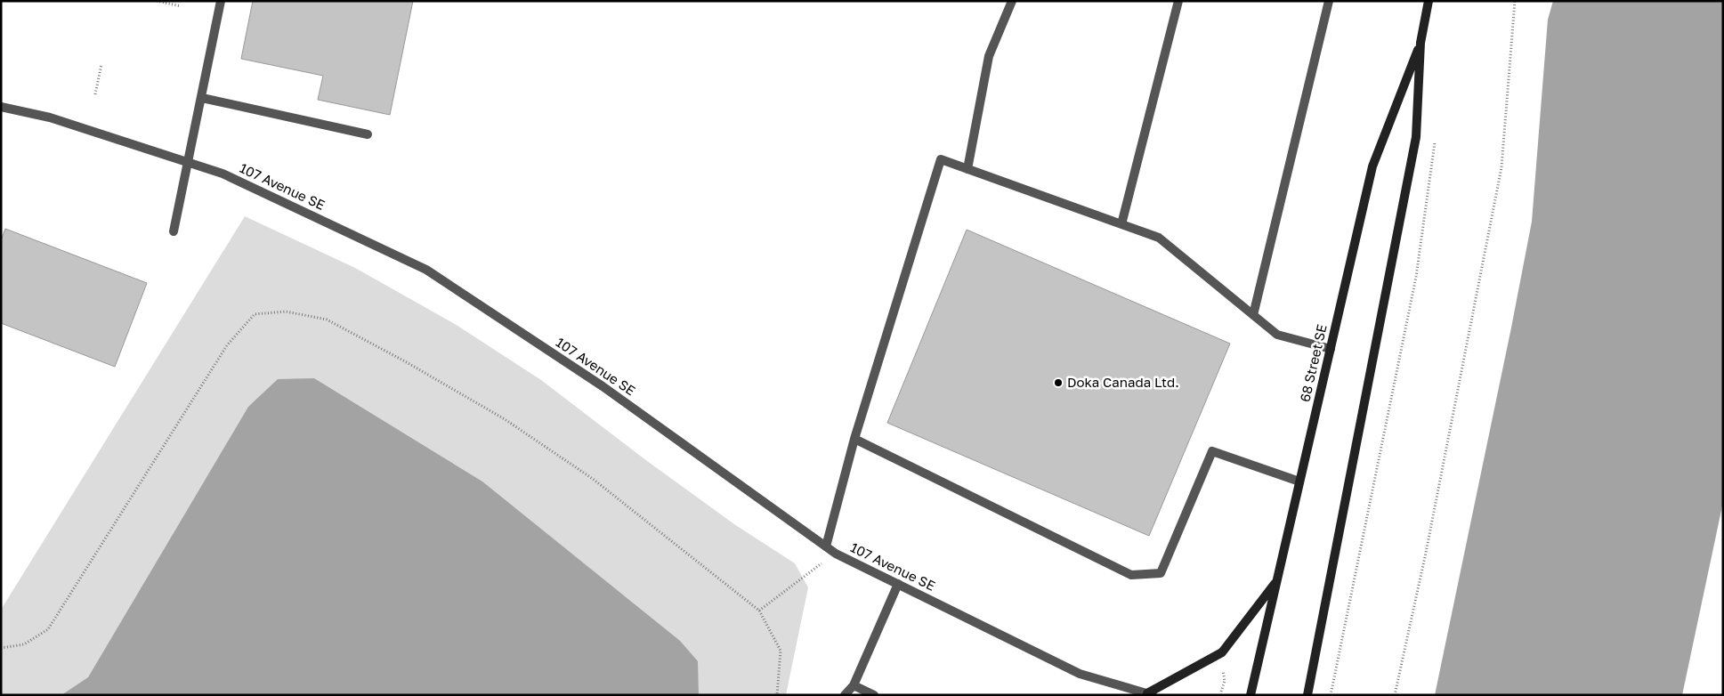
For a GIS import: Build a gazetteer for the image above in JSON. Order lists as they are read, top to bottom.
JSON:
{
  "streets": {
    "street": ["107 Avenue SE", "68 Street SE"]
  },
  "places": ["Doka Canada Ltd."]
}
